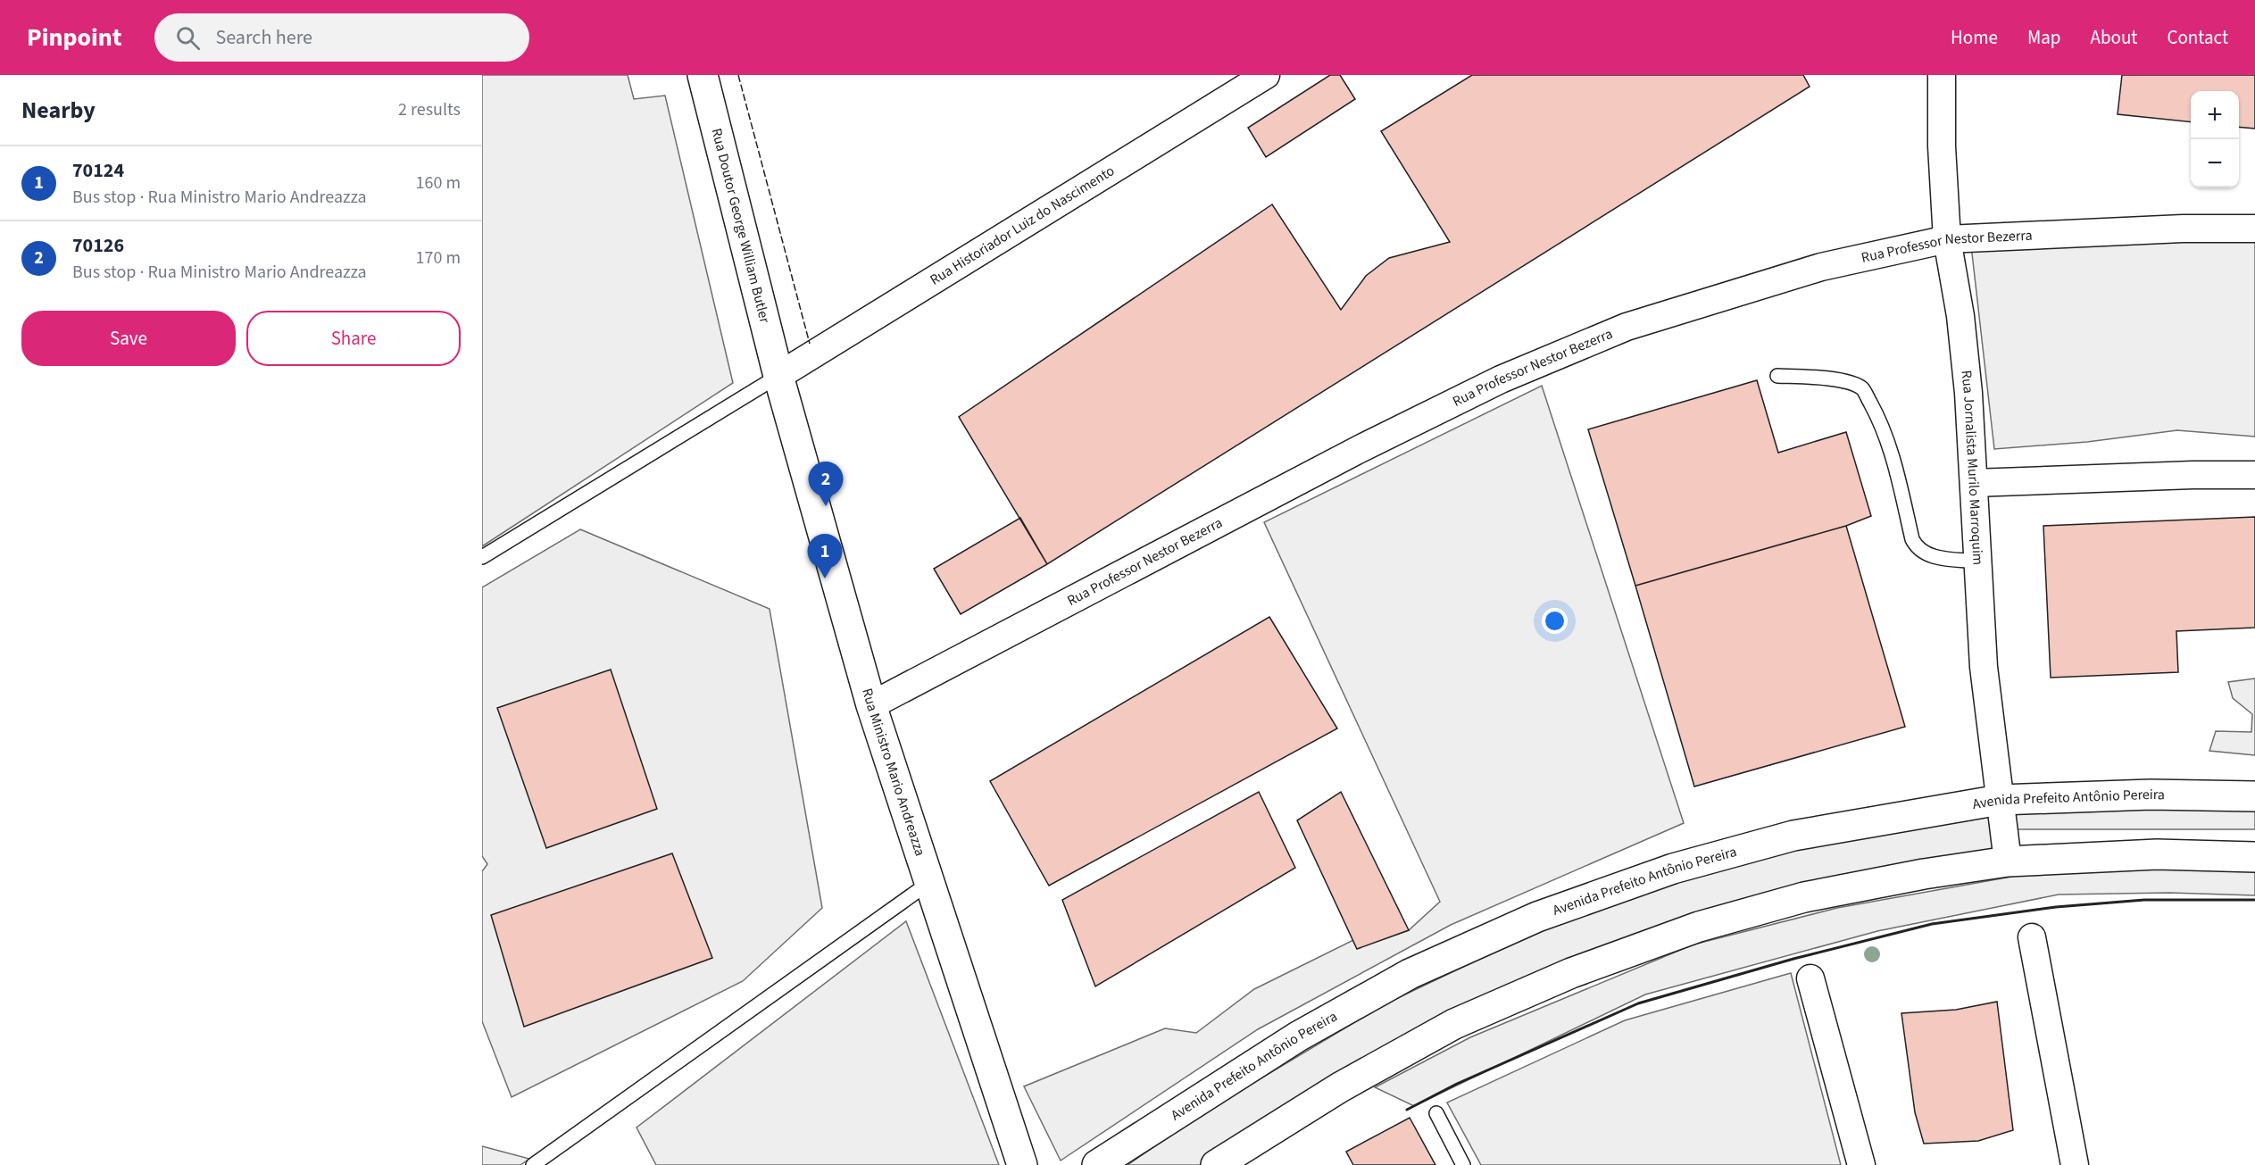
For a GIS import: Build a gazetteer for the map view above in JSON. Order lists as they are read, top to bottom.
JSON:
{
  "streets": {
    "street": [
      "Rua Doutor George William Butler",
      "Rua Historiador Luiz do Nascimento",
      "Rua Professor Nestor Bezerra",
      "Rua Jornalista Murilo Marroquim",
      "Rua Ministro Mario Andreazza",
      "Avenida Prefeito Antônio Pereira"
    ]
  },
  "crossings": [
    ["Rua Doutor George William Butler", "Rua Historiador Luiz do Nascimento"],
    ["Rua Doutor George William Butler", "Rua Ministro Mario Andreazza"],
    ["Rua Historiador Luiz do Nascimento", "Rua Ministro Mario Andreazza"],
    ["Rua Professor Nestor Bezerra", "Rua Jornalista Murilo Marroquim"],
    ["Rua Professor Nestor Bezerra", "Rua Ministro Mario Andreazza"],
    ["Rua Jornalista Murilo Marroquim", "Avenida Prefeito Antônio Pereira"]
  ],
  "page": {
    "header": "Pinpoint",
    "search": "Search here",
    "nav": [
      "Home",
      "Map",
      "About",
      "Contact"
    ],
    "heading": ["Nearby", "2 results"],
    "map_buttons": ["+", "−"],
    "list": [
      {
        "mark": "1",
        "name": "70124",
        "note": "Bus stop · Rua Ministro Mario Andreazza",
        "value": "160 m"
      },
      {
        "mark": "2",
        "name": "70126",
        "note": "Bus stop · Rua Ministro Mario Andreazza",
        "value": "170 m"
      }
    ],
    "buttons": ["Save", "Share"],
    "pins": ["2", "1"]
  }
}
